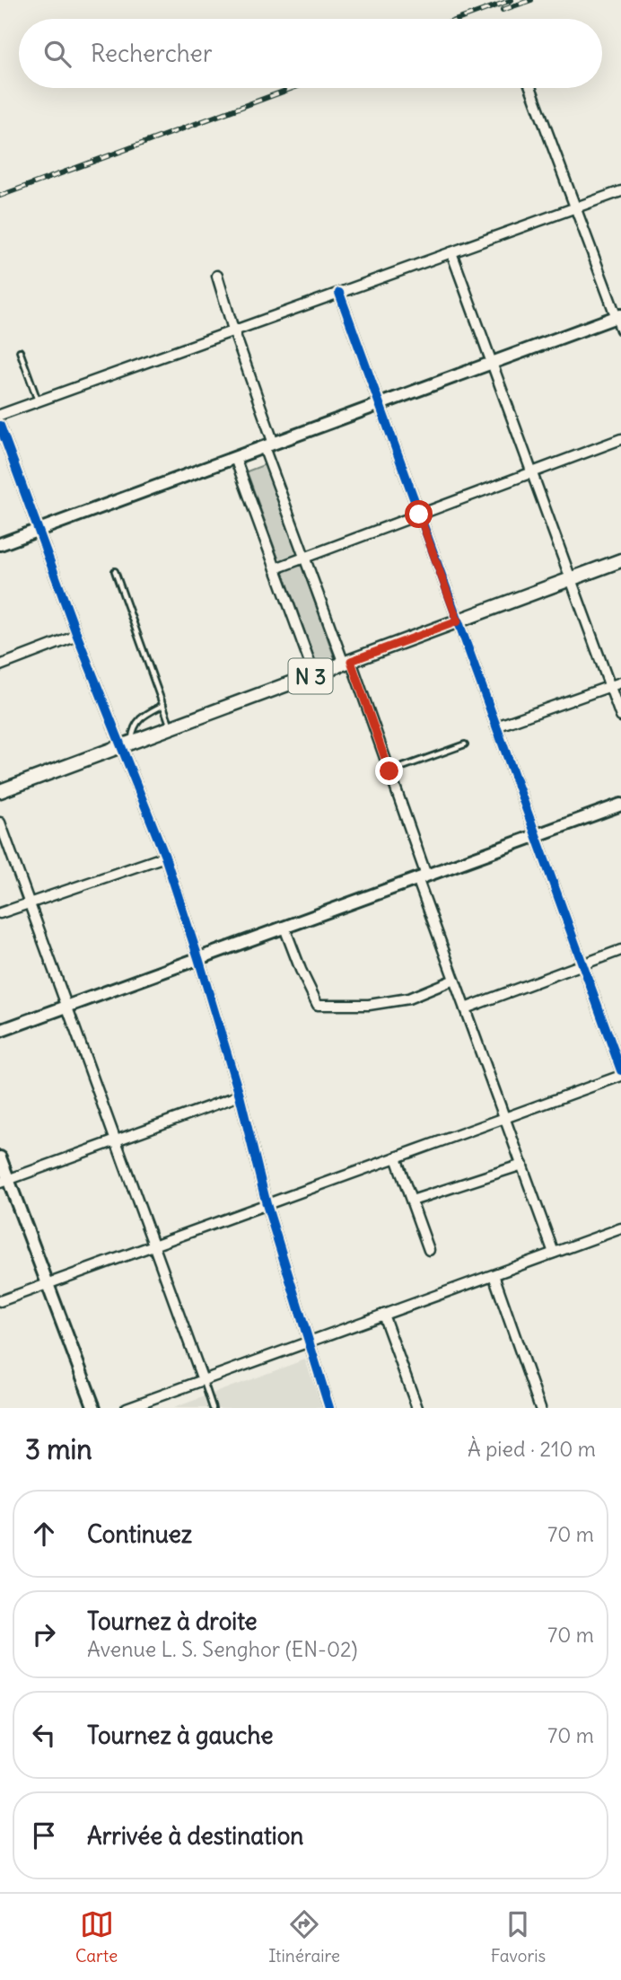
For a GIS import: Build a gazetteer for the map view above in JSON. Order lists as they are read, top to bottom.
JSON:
{
  "streets": {
    "main road": ["N 3"]
  },
  "page": {
    "search": "Rechercher",
    "heading": ["3 min", "À pied · 210 m"],
    "list": [
      ["Continuez", "70 m"],
      ["Tournez à droite", "Avenue L. S. Senghor (EN-02)", "70 m"],
      ["Tournez à gauche", "70 m"],
      "Arrivée à destination"
    ],
    "nav": ["Carte", "Itinéraire", "Favoris"]
  }
}
